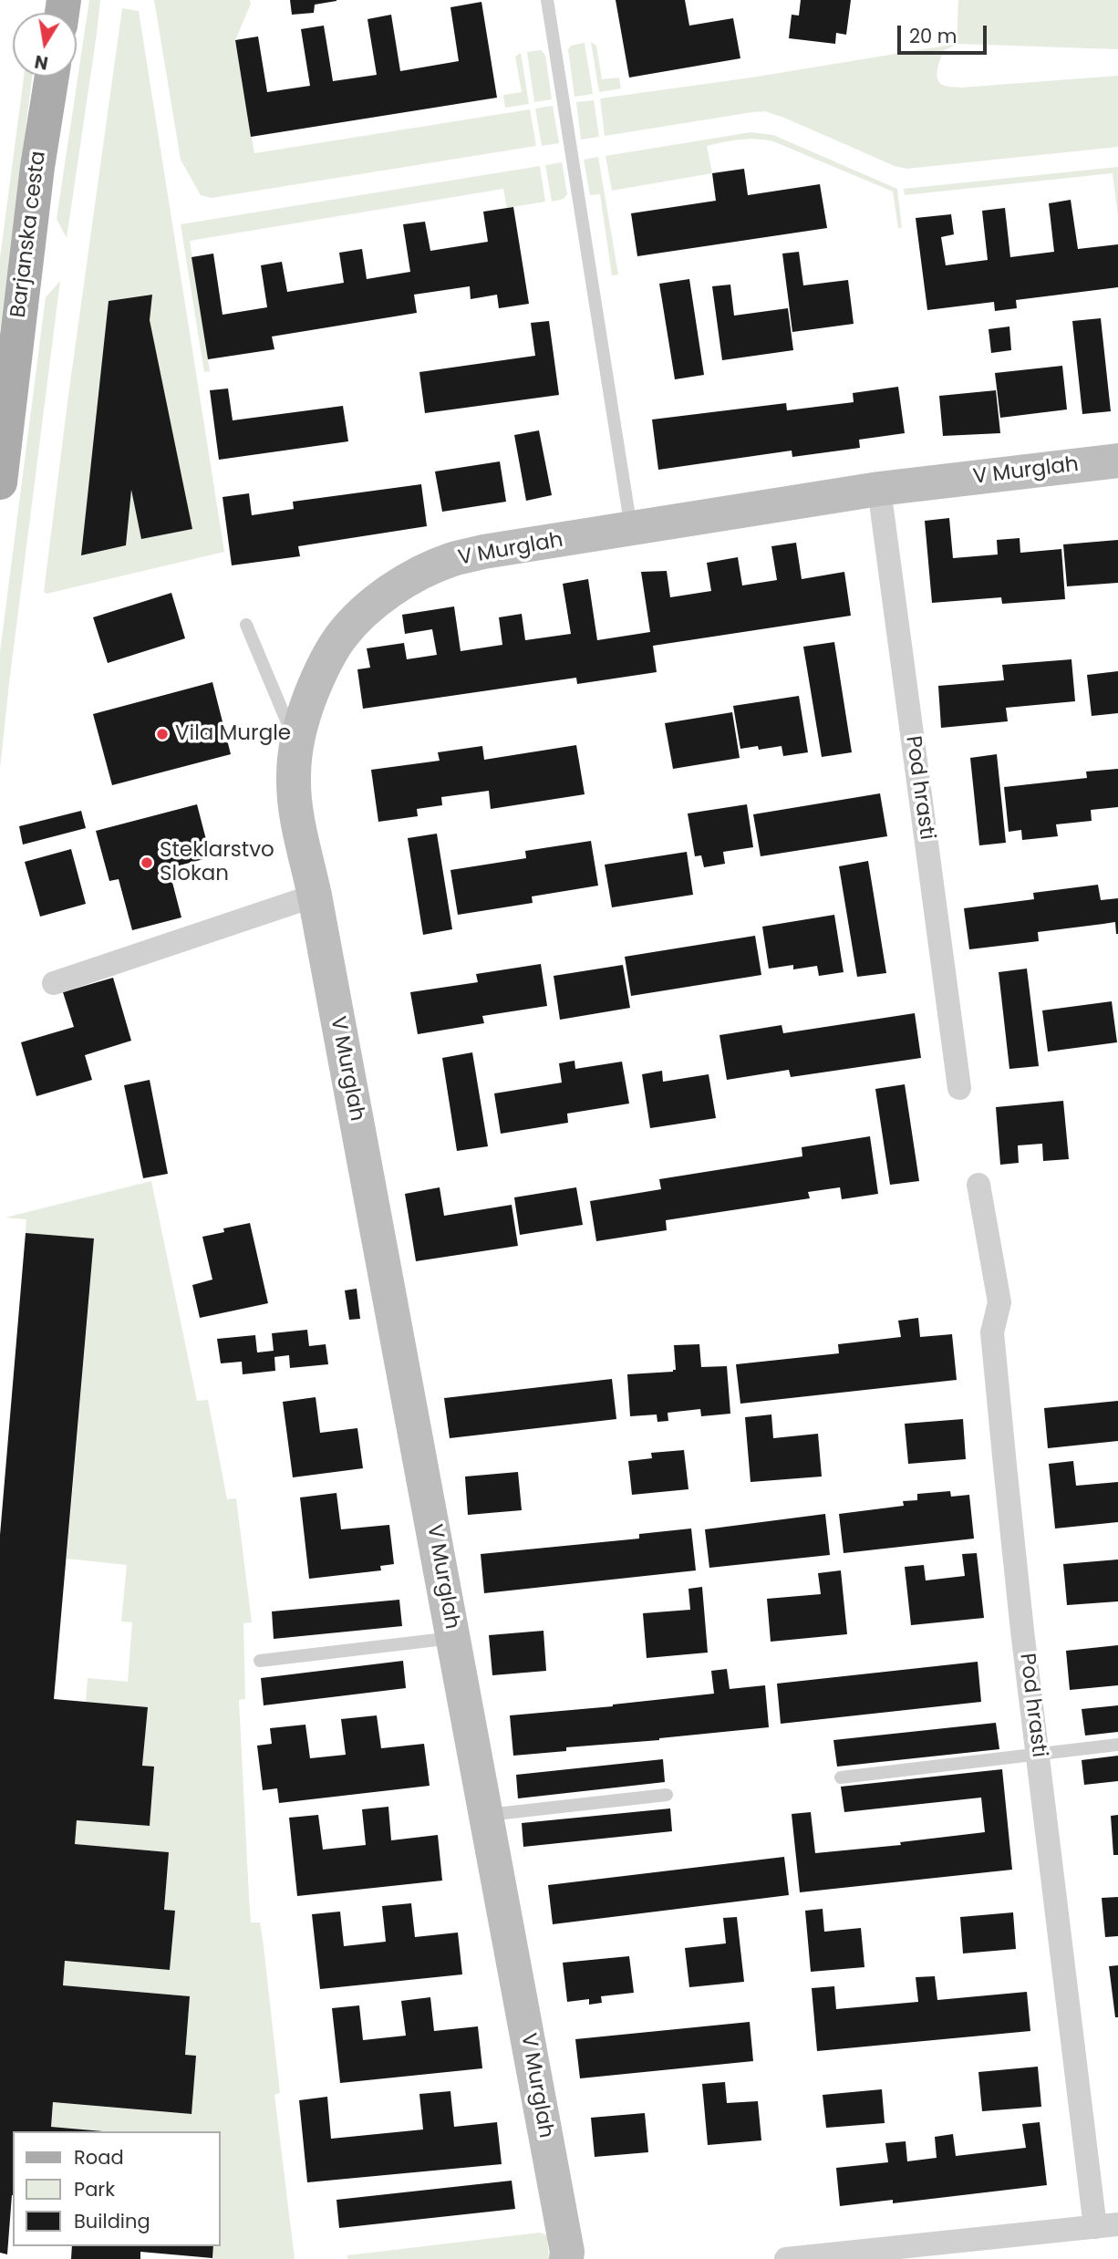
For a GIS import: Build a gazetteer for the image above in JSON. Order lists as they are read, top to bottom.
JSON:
{
  "streets": {
    "main road": ["Barjanska cesta"],
    "street": ["V Murglah", "Pod hrasti"]
  },
  "crossings": [
    ["V Murglah", "Pod hrasti"]
  ],
  "places": ["Vila Murgle", "Steklarstvo Slokan"],
  "legend": ["Road", "Park", "Building"],
  "scale_bar": "20 m",
  "north": "bottom"
}
